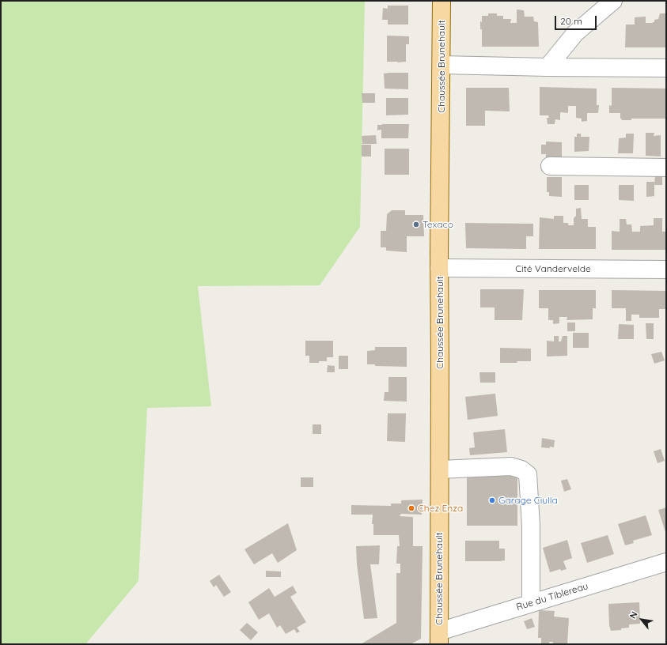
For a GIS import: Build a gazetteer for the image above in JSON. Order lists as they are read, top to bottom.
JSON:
{
  "streets": {
    "main road": ["Chaussée Brunehault"],
    "street": ["Cité Vandervelde", "Rue du Tiblereau"]
  },
  "crossings": [
    ["Chaussée Brunehault", "Cité Vandervelde"],
    ["Chaussée Brunehault", "Rue du Tiblereau"]
  ],
  "places": ["Texaco", "Garage Ciulla", "Chez Enza"],
  "scale_bar": "20 m",
  "north": "top left"
}
